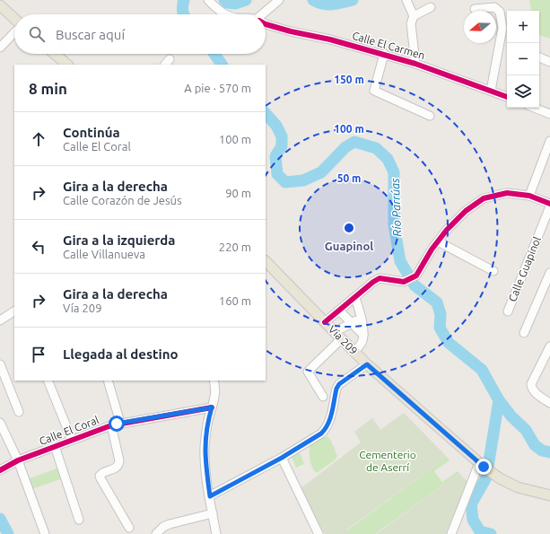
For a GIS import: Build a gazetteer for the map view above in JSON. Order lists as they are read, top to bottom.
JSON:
{
  "streets": {
    "main road": ["Vía 209"],
    "street": ["Calle El Carmen", "Calle Guapinol", "Calle El Coral"]
  },
  "districts": ["Guapinol"],
  "water": ["Río Parrúas"],
  "parks": ["Cementerio de Aserrí"],
  "north": "left",
  "page": {
    "map_buttons": ["+", "−"],
    "search": "Buscar aquí",
    "heading": ["8 min", "A pie · 570 m"],
    "list": [
      ["Continúa", "Calle El Coral", "100 m"],
      ["Gira a la derecha", "Calle Corazón de Jesús", "90 m"],
      ["Gira a la izquierda", "Calle Villanueva", "220 m"],
      ["Gira a la derecha", "Vía 209", "160 m"],
      "Llegada al destino"
    ]
  },
  "rings": ["150 m", "100 m", "50 m"]
}
